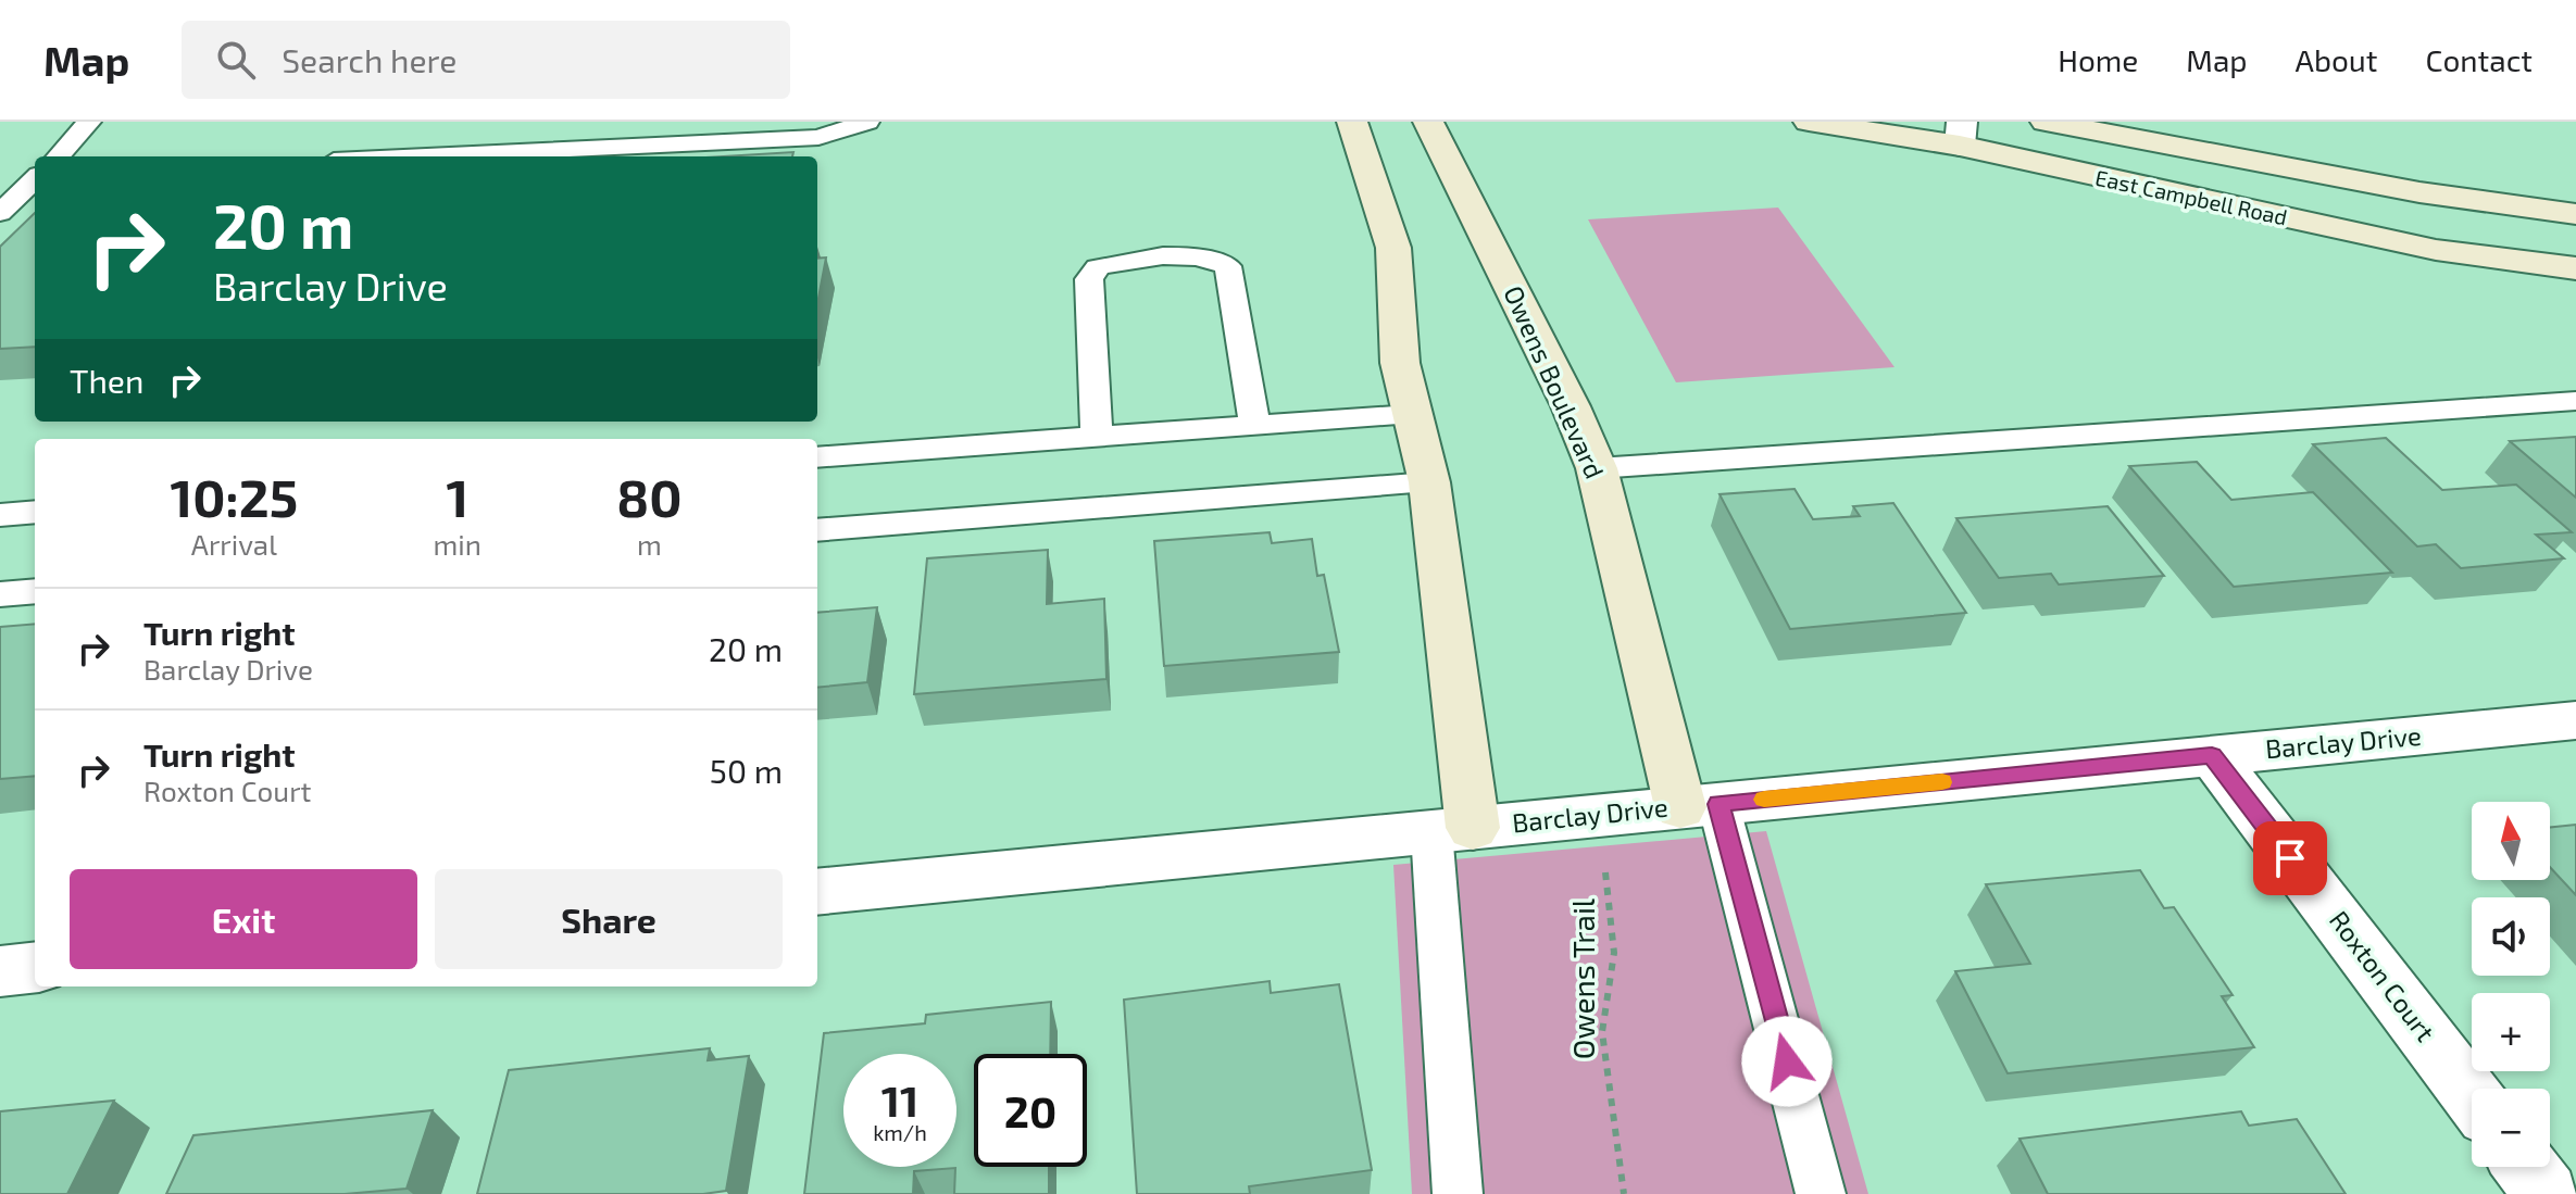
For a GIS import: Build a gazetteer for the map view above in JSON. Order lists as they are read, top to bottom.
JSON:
{
  "streets": {
    "street": [
      "East Campbell Road",
      "Owens Boulevard",
      "Barclay Drive",
      "Roxton Court"
    ],
    "path": ["Owens Trail"]
  },
  "crossings": [
    ["Owens Boulevard", "Barclay Drive"],
    ["Barclay Drive", "Roxton Court"],
    ["Barclay Drive", "Owens Trail"]
  ],
  "north": "top",
  "page": {
    "header": "Map",
    "search": "Search here",
    "nav": [
      "Home",
      "Map",
      "About",
      "Contact"
    ],
    "turn": ["20 m", "Barclay Drive"],
    "then": "Then",
    "eta": [
      "10:25",
      "Arrival",
      "1",
      "min",
      "80",
      "m"
    ],
    "list": [
      {
        "name": "Turn right",
        "note": "Barclay Drive",
        "value": "20 m"
      },
      {
        "name": "Turn right",
        "note": "Roxton Court",
        "value": "50 m"
      }
    ],
    "map_buttons": ["+", "−"],
    "buttons": ["Exit", "Share"],
    "speed": "11 km/h",
    "limit": "20"
  }
}
